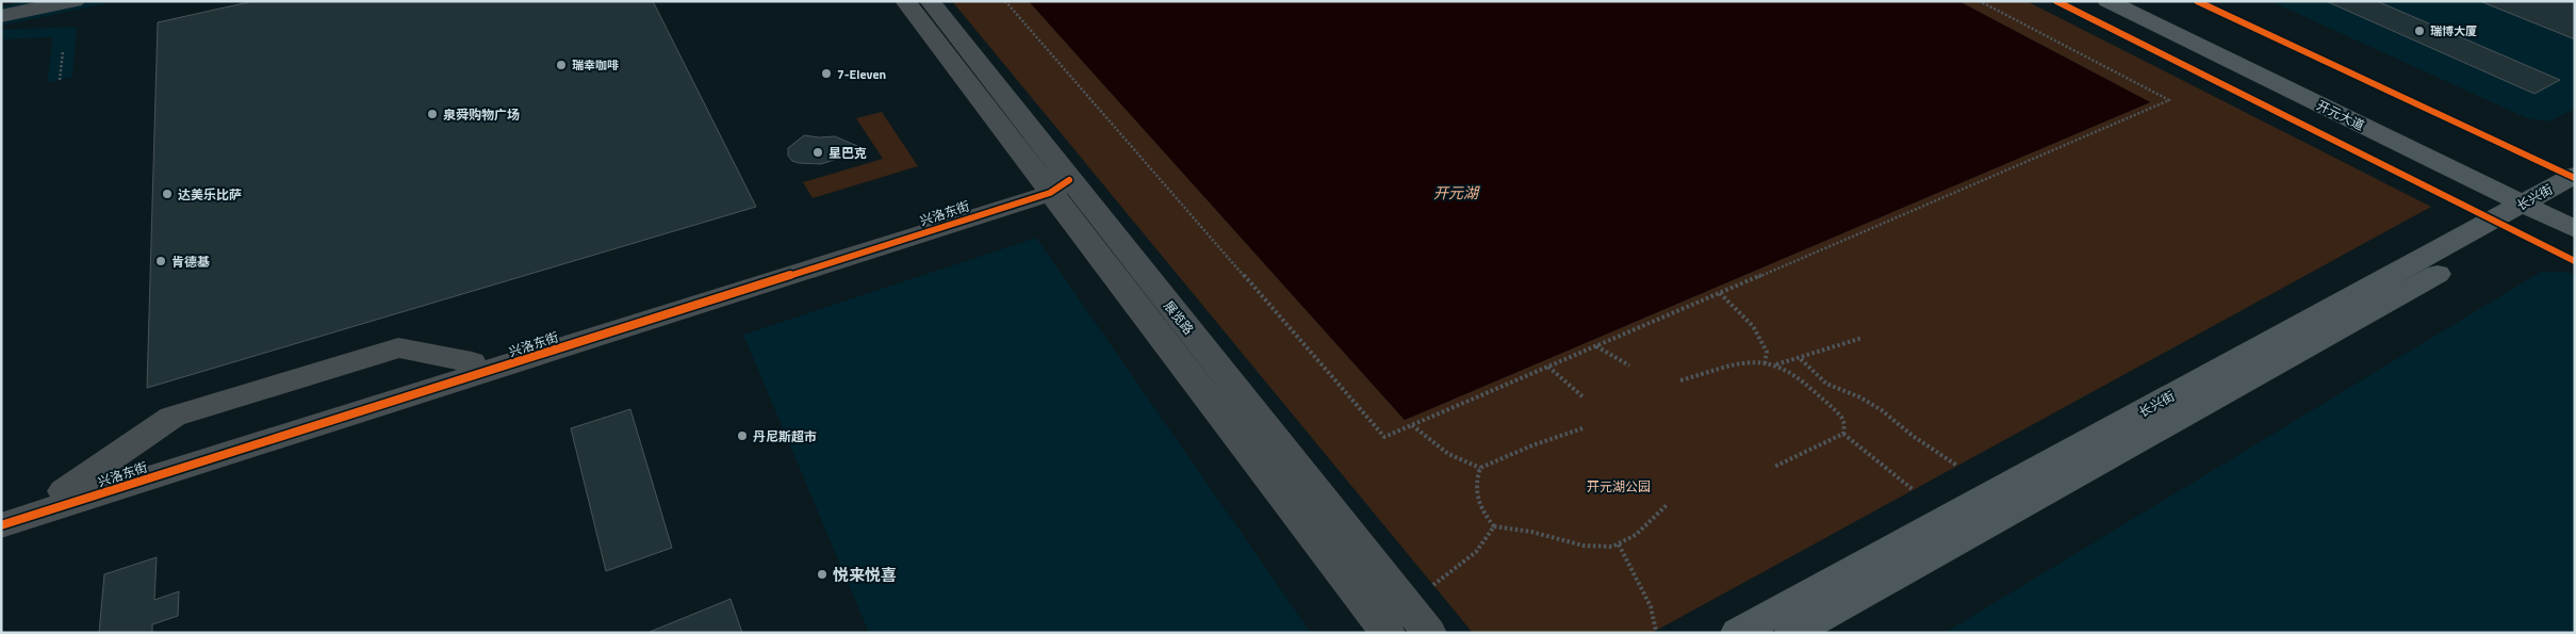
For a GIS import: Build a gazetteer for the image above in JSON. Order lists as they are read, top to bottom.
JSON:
{
  "streets": {
    "main road": ["开元大道", "长兴街"],
    "street": ["兴洛东街", "展览路"]
  },
  "crossings": [
    ["开元大道", "长兴街"],
    ["兴洛东街", "展览路"]
  ],
  "water": ["开元湖"],
  "parks": ["开元湖公园"],
  "places": [
    "瑞博大厦",
    "瑞幸咖啡",
    "7-Eleven",
    "泉舜购物广场",
    "星巴克",
    "达美乐比萨",
    "肯德基",
    "丹尼斯超市",
    "悦来悦喜"
  ]
}
